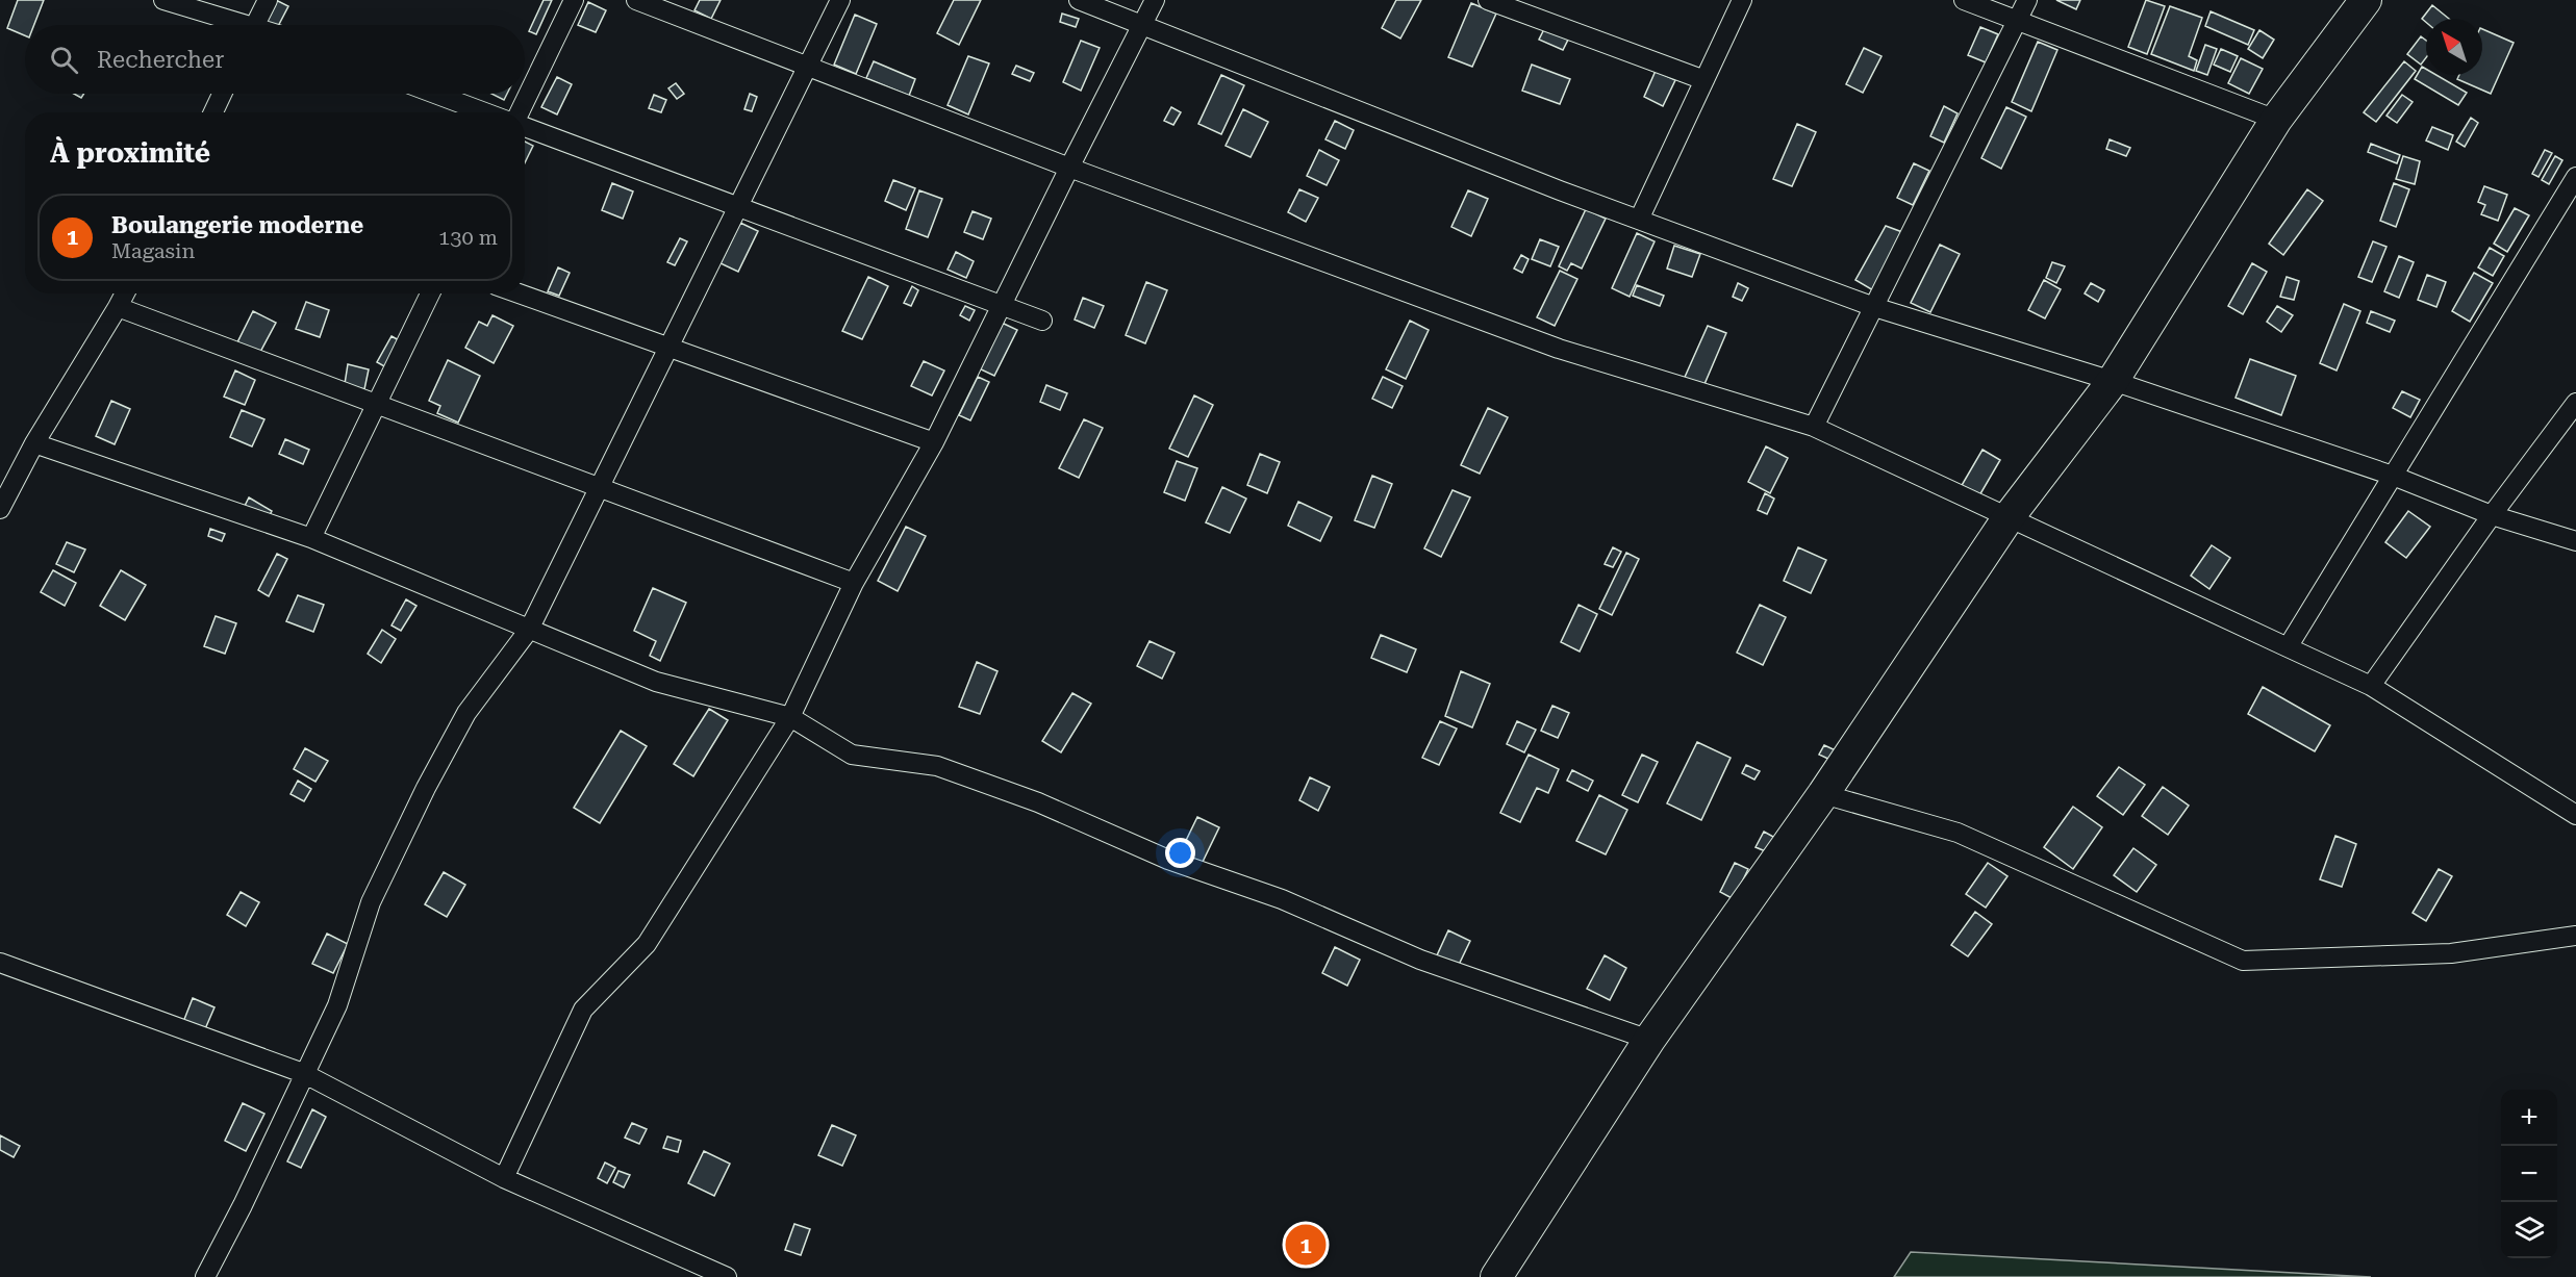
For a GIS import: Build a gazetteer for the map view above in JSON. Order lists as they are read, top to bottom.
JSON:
{
  "north": "top left",
  "page": {
    "search": "Rechercher",
    "heading": "À proximité",
    "list": [
      {
        "mark": "1",
        "name": "Boulangerie moderne",
        "note": "Magasin",
        "value": "130 m"
      }
    ],
    "map_buttons": ["+", "−"],
    "pins": "1"
  }
}
